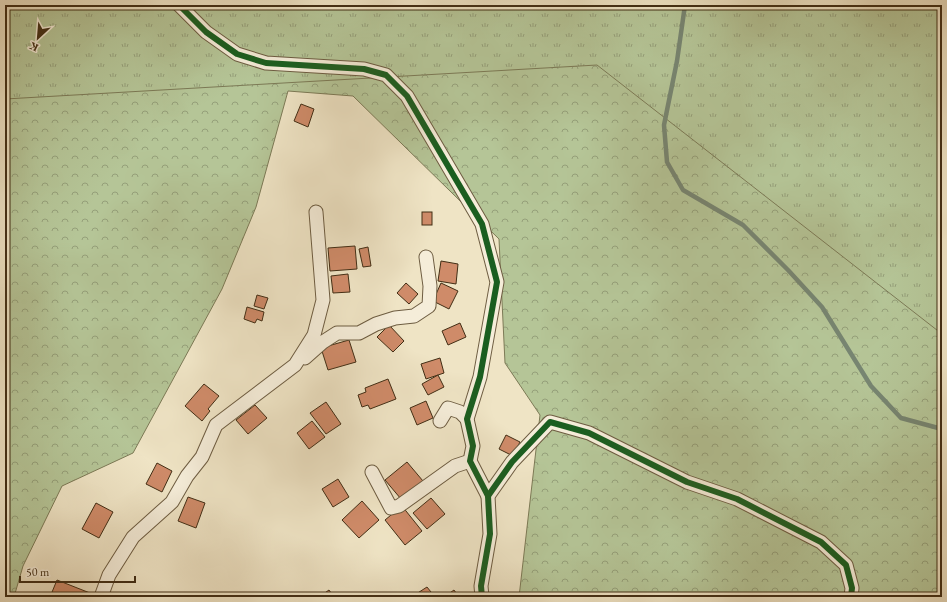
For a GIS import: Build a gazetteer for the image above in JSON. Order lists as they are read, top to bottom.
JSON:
{
  "scale_bar": "50 m",
  "north": "bottom left"
}
